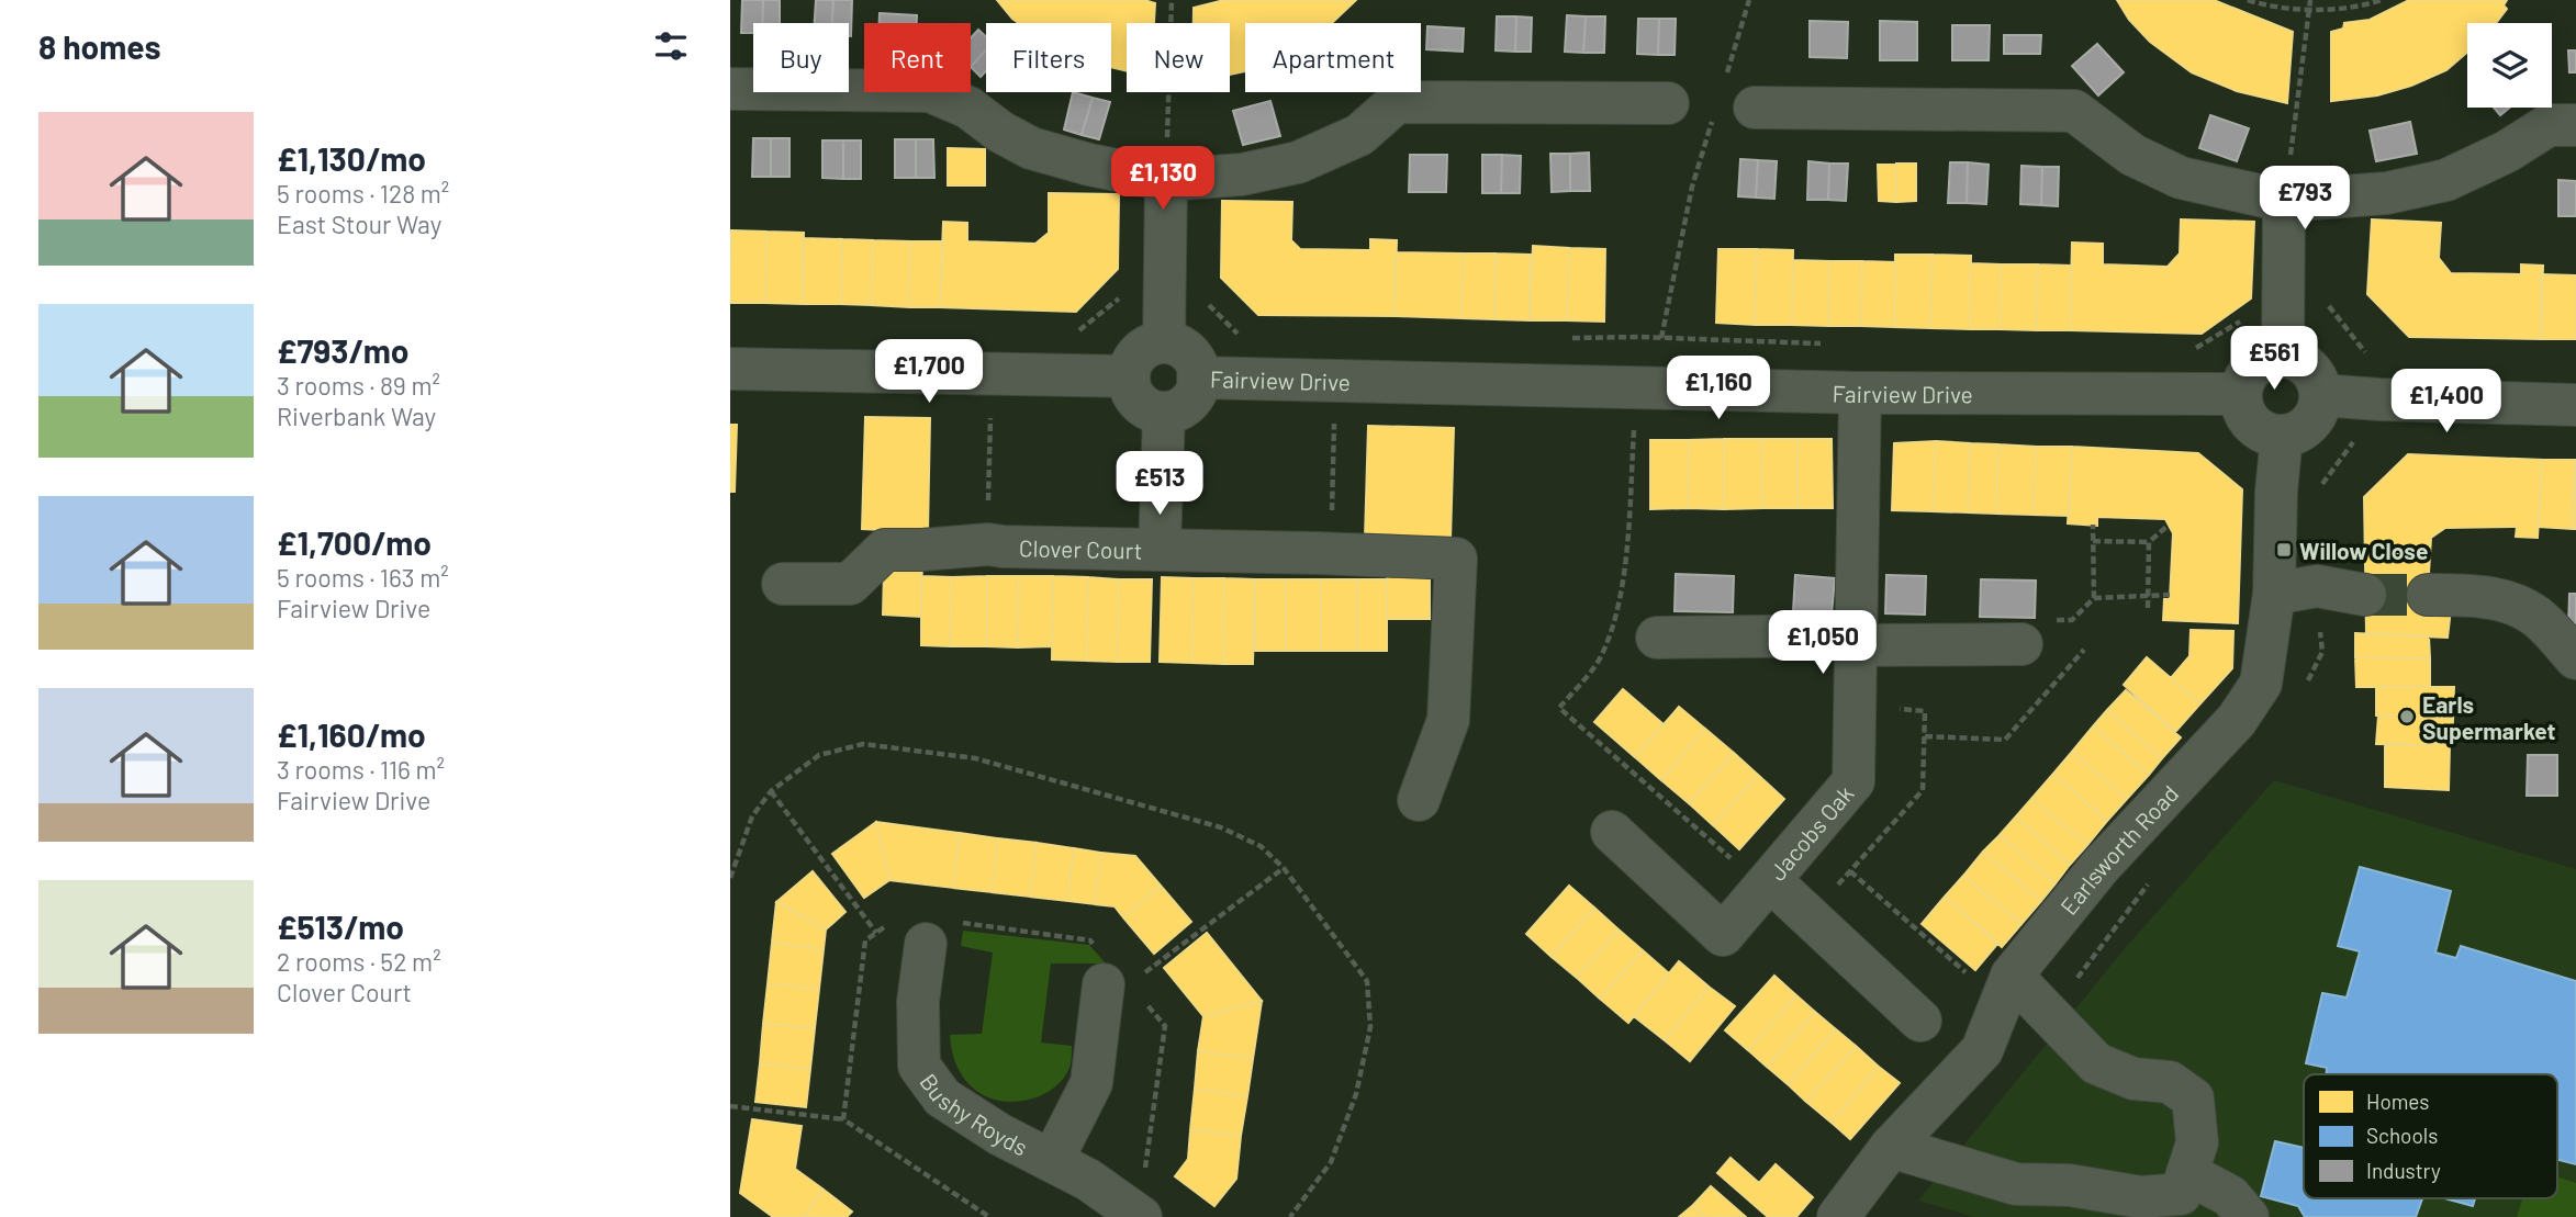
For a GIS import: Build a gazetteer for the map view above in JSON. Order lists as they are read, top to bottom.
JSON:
{
  "streets": {
    "street": [
      "Fairview Drive",
      "Clover Court",
      "Jacobs Oak",
      "Earlsworth Road",
      "Bushy Royds"
    ]
  },
  "crossings": [
    ["Fairview Drive", "Clover Court"],
    ["Fairview Drive", "Jacobs Oak"],
    ["Fairview Drive", "Earlsworth Road"]
  ],
  "places": {
    "transit": ["Willow Close"],
    "other": ["Earls Supermarket"]
  },
  "legend": ["Homes", "Schools", "Industry"],
  "page": {
    "heading": "8 homes",
    "chip": [
      "Buy",
      "Rent",
      "Filters",
      "New",
      "Apartment"
    ],
    "list": [
      {
        "name": "£1,130/mo",
        "note": "5 rooms · 128 m² · East Stour Way"
      },
      {
        "name": "£793/mo",
        "note": "3 rooms · 89 m² · Riverbank Way"
      },
      {
        "name": "£1,700/mo",
        "note": "5 rooms · 163 m² · Fairview Drive"
      },
      {
        "name": "£1,160/mo",
        "note": "3 rooms · 116 m² · Fairview Drive"
      },
      {
        "name": "£513/mo",
        "note": "2 rooms · 52 m² · Clover Court"
      }
    ],
    "price": [
      "£1,130",
      "£793",
      "£561",
      "£1,700",
      "£1,160",
      "£1,400",
      "£513",
      "£1,050"
    ]
  }
}
